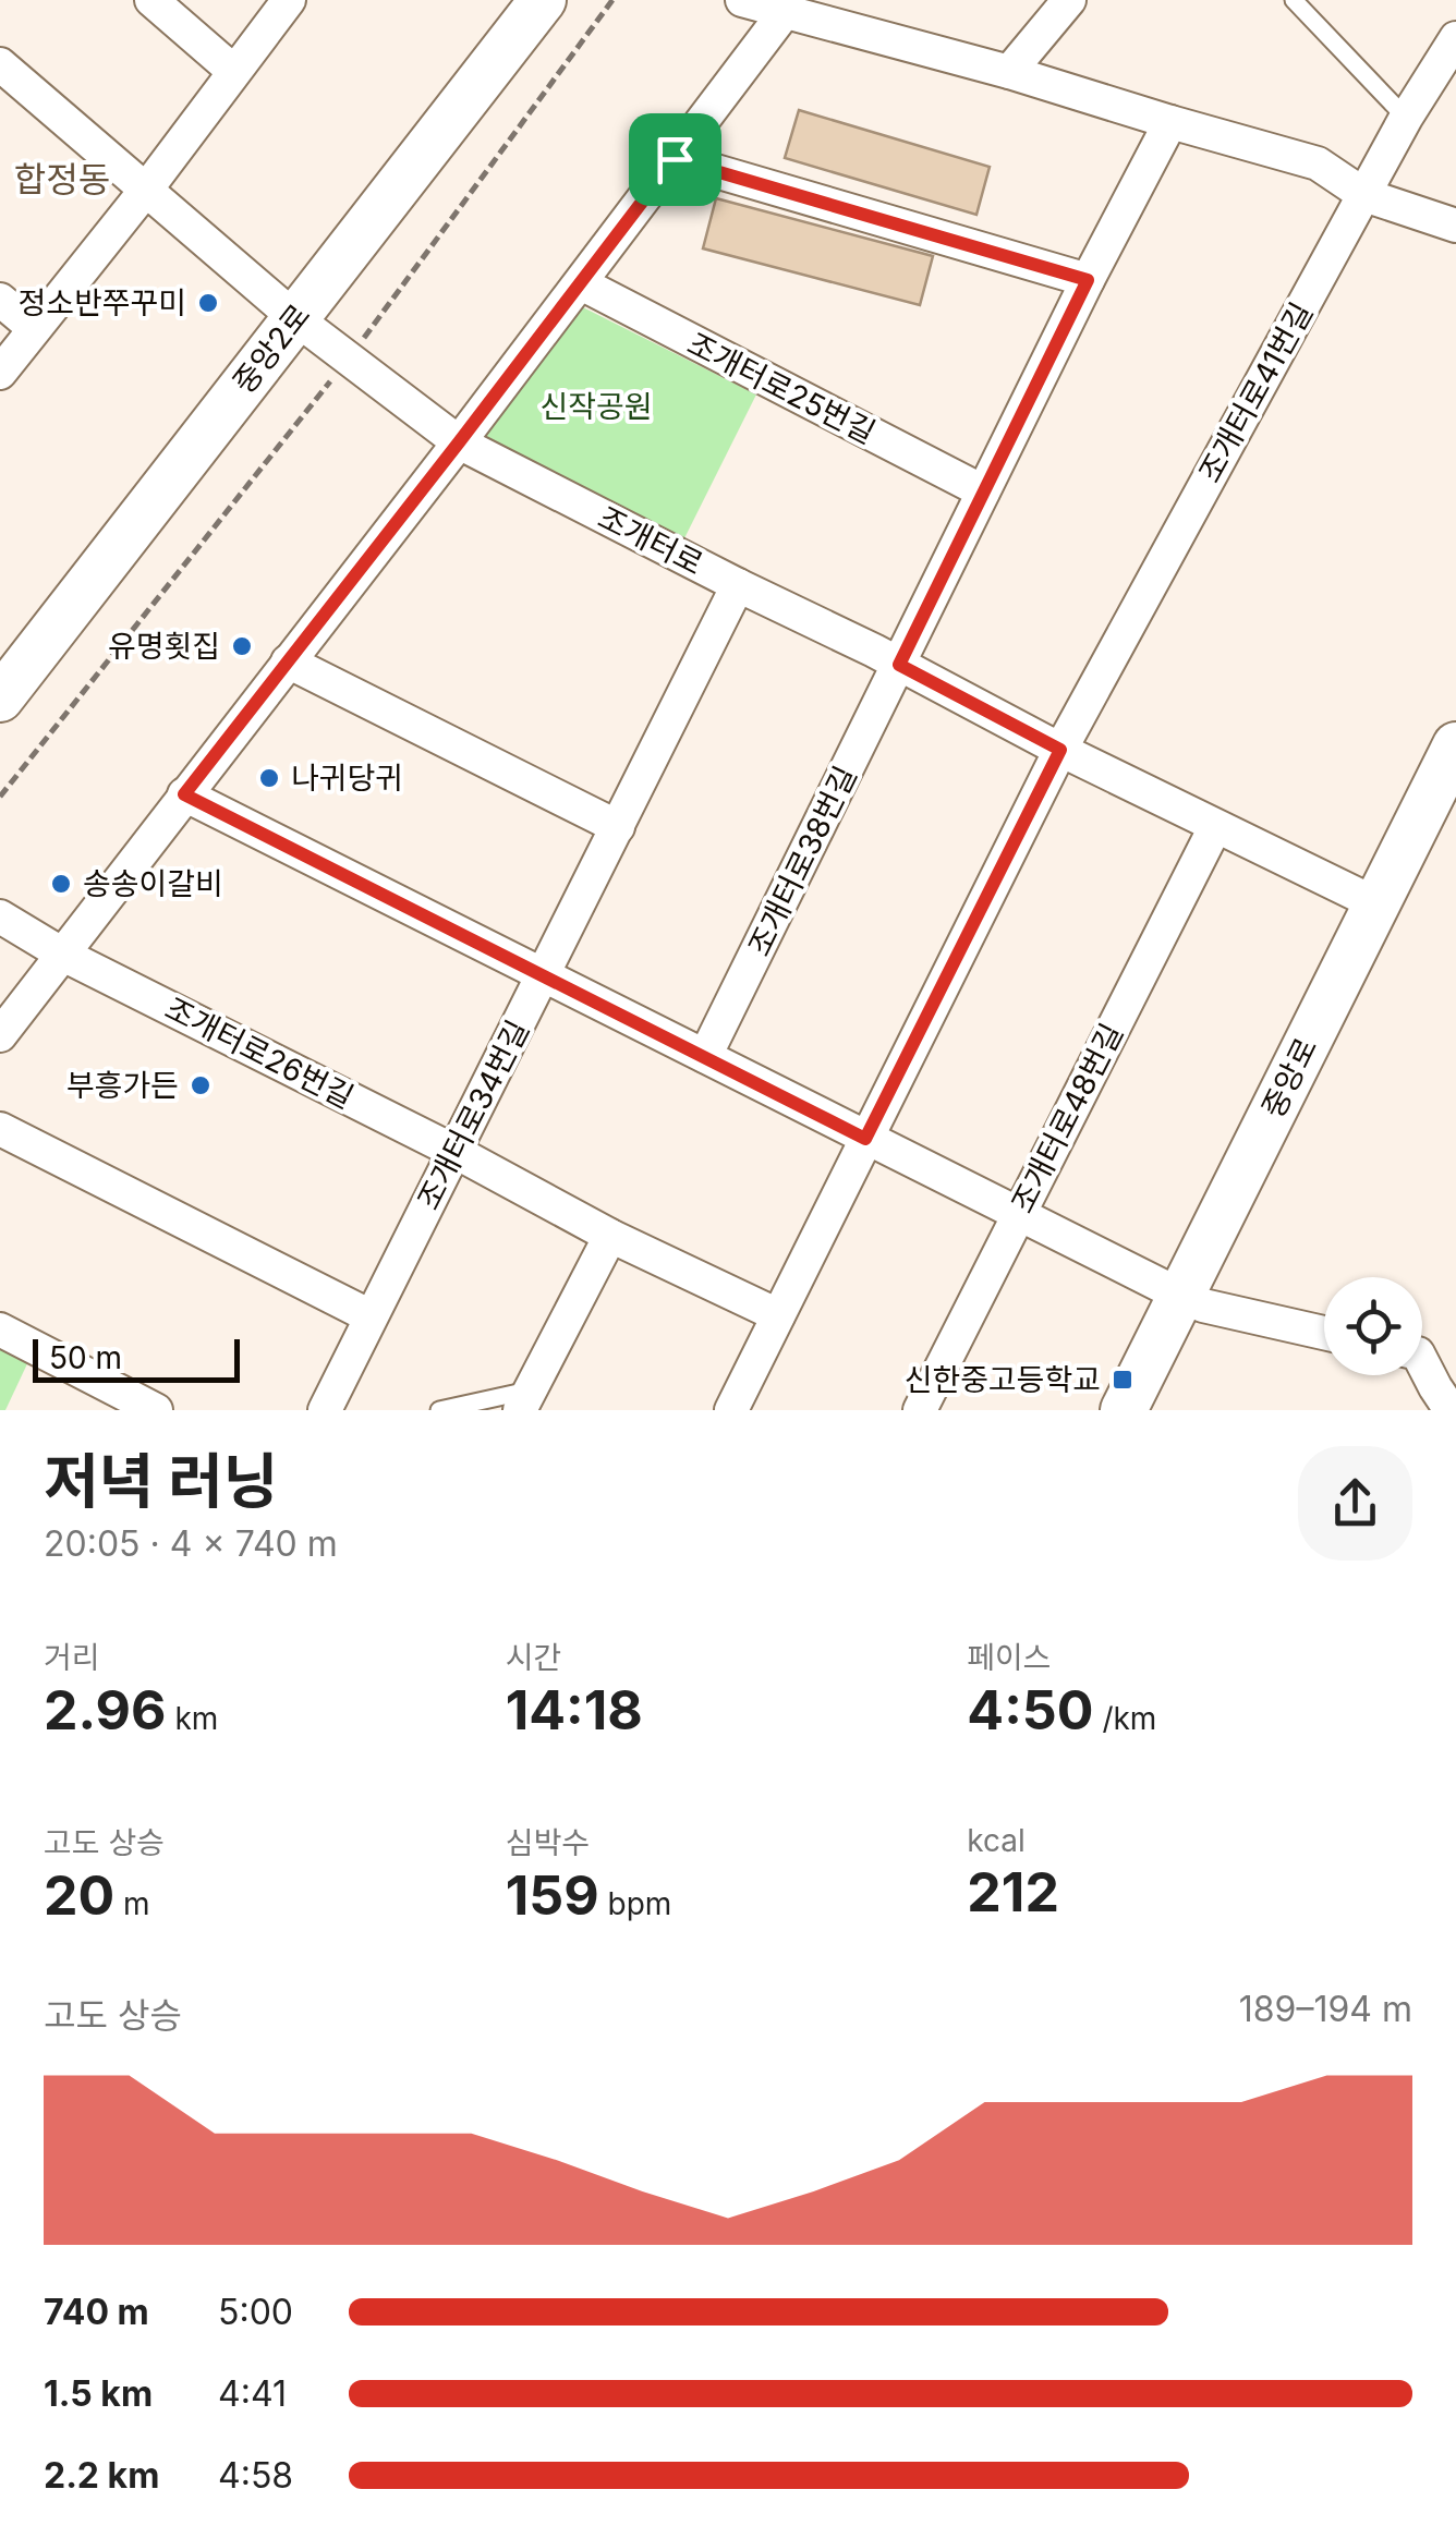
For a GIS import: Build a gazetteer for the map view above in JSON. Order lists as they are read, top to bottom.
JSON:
{
  "streets": {
    "main road": ["중앙2로", "중앙로"],
    "street": [
      "조개터로25번길",
      "조개터로41번길",
      "조개터로",
      "조개터로38번길",
      "조개터로26번길",
      "조개터로34번길",
      "조개터로48번길"
    ]
  },
  "crossings": [
    ["중앙2로", "조개터로"],
    ["조개터로25번길", "조개터로38번길"],
    ["조개터로41번길", "조개터로"],
    ["조개터로41번길", "조개터로26번길"],
    ["조개터로", "조개터로38번길"],
    ["조개터로", "중앙로"],
    ["조개터로", "조개터로34번길"],
    ["조개터로", "조개터로48번길"],
    ["조개터로26번길", "조개터로34번길"]
  ],
  "districts": ["합정동"],
  "parks": ["신작공원"],
  "places": {
    "other": [
      "정소반쭈꾸미",
      "유명횟집",
      "나귀당귀",
      "송송이갈비",
      "부흥가든"
    ],
    "transit": ["신한중고등학교"]
  },
  "scale_bar": "50 m",
  "page": {
    "scale": "50 m",
    "heading": ["저녁 러닝", "20:05 · 4 × 740 m"],
    "stats": [
      ["거리", "2.96 km"],
      ["시간", "14:18"],
      ["페이스", "4:50 /km"],
      ["고도 상승", "20 m"],
      ["심박수", "159 bpm"],
      ["kcal", "212"]
    ],
    "chart": ["고도 상승", "189–194 m"],
    "list": [
      {
        "name": "740 m",
        "note": "5:00"
      },
      {
        "name": "1.5 km",
        "note": "4:41"
      },
      {
        "name": "2.2 km",
        "note": "4:58"
      }
    ]
  }
}
